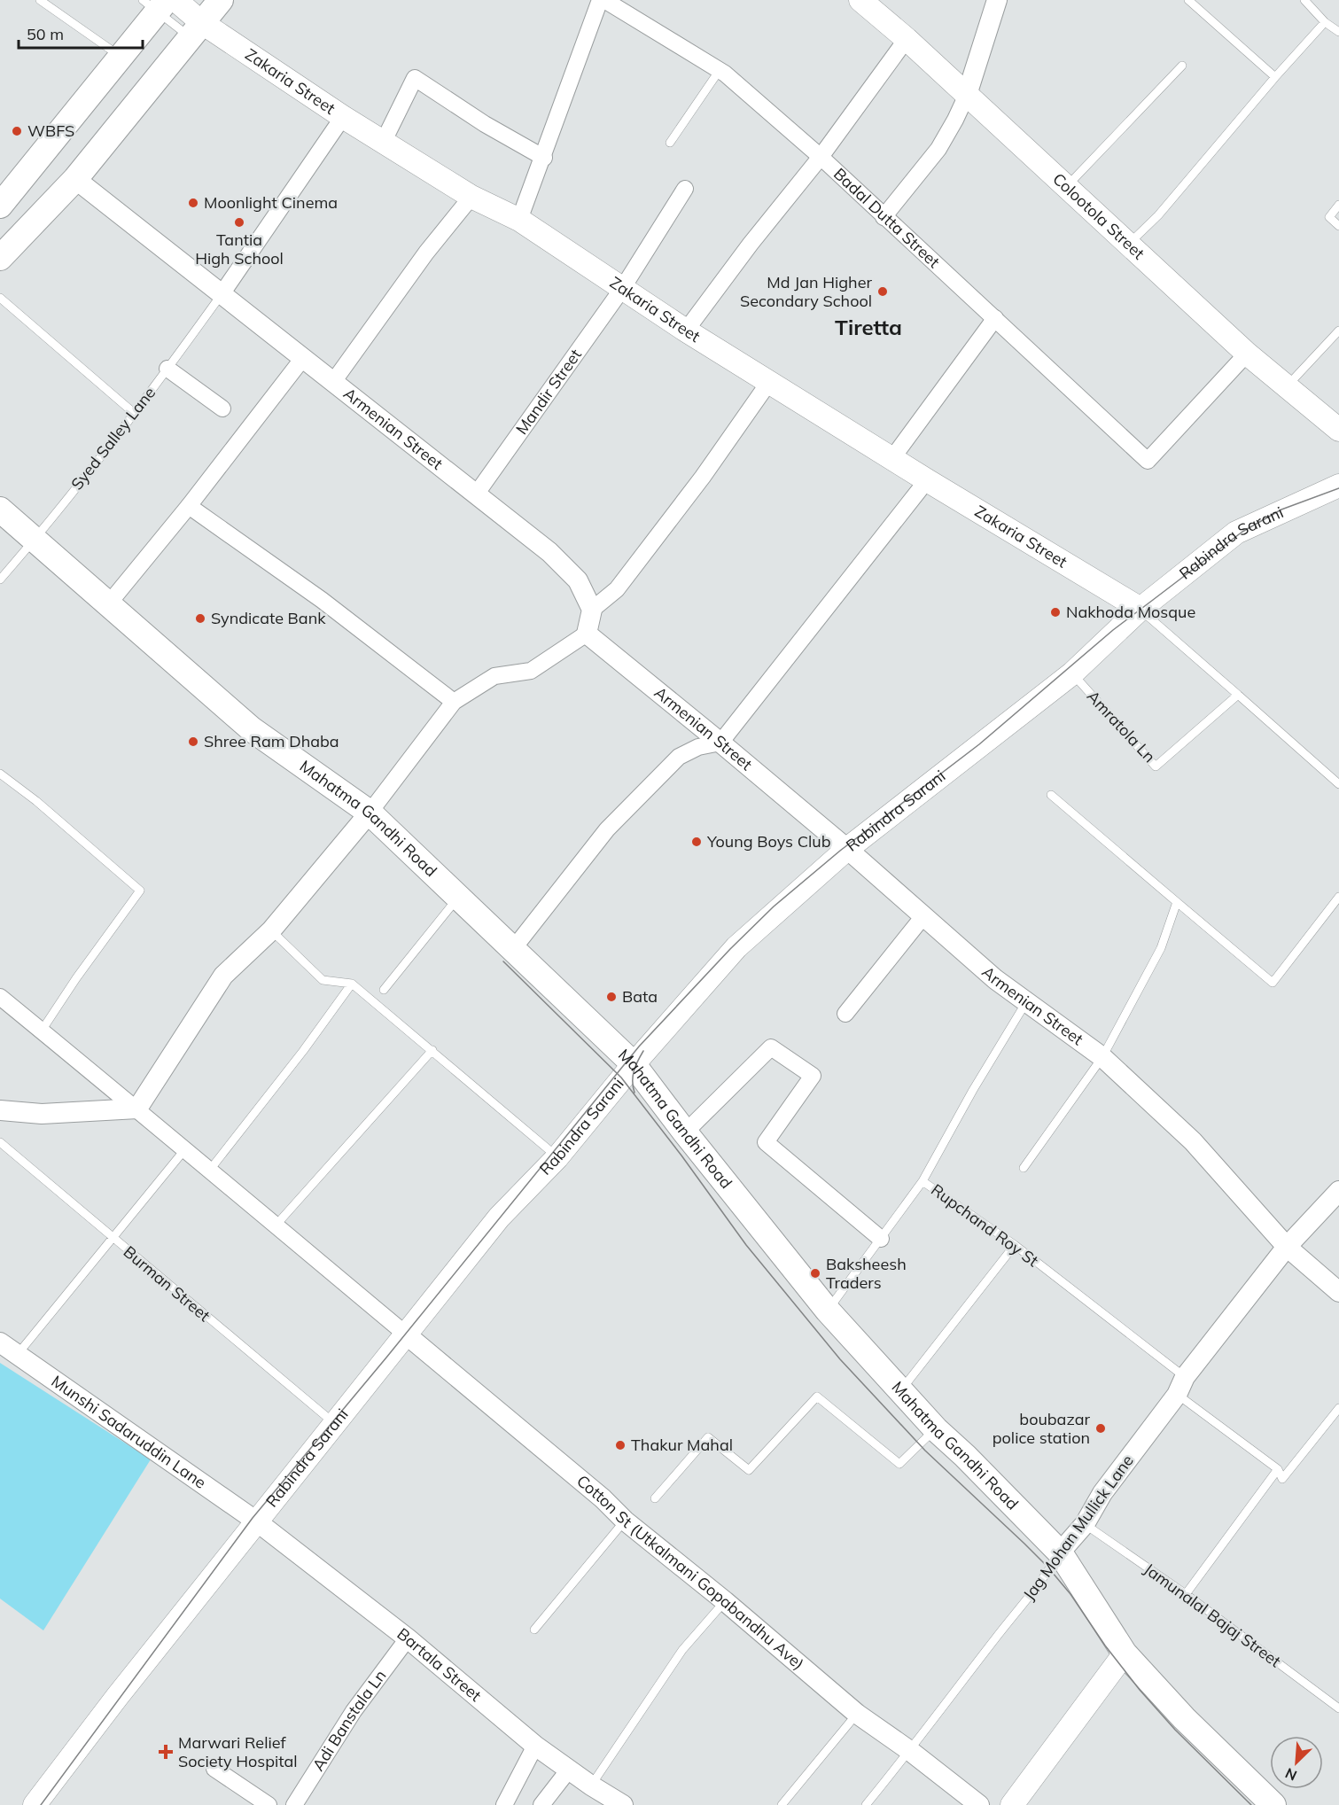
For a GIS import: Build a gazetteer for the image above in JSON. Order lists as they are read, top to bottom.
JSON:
{
  "streets": {
    "main road": [
      "Zakaria Street",
      "Colootola Street",
      "Rabindra Sarani",
      "Mahatma Gandhi Road"
    ],
    "street": [
      "Badal Dutta Street",
      "Mandir Street",
      "Armenian Street",
      "Munshi Sadaruddin Lane",
      "Jag Mohan Mullick Lane",
      "Cotton St (Utkalmani Gopabandhu Ave)",
      "Bartala Street",
      "Adi Banstala Ln"
    ],
    "lane": [
      "Syed Salley Lane",
      "Amratola Ln",
      "Rupchand Roy St",
      "Burman Street",
      "Jamunalal Bajaj Street"
    ]
  },
  "crossings": [
    ["Zakaria Street", "Mandir Street"],
    ["Zakaria Street", "Rabindra Sarani"],
    ["Colootola Street", "Badal Dutta Street"],
    ["Mandir Street", "Armenian Street"],
    ["Armenian Street", "Syed Salley Lane"],
    ["Armenian Street", "Rabindra Sarani"],
    ["Armenian Street", "Rupchand Roy St"],
    ["Armenian Street", "Jag Mohan Mullick Lane"],
    ["Syed Salley Lane", "Mahatma Gandhi Road"],
    ["Rabindra Sarani", "Amratola Ln"],
    ["Rabindra Sarani", "Mahatma Gandhi Road"],
    ["Rabindra Sarani", "Burman Street"],
    ["Rabindra Sarani", "Munshi Sadaruddin Lane"],
    ["Rabindra Sarani", "Cotton St (Utkalmani Gopabandhu Ave)"],
    ["Rabindra Sarani", "Bartala Street"],
    ["Mahatma Gandhi Road", "Jag Mohan Mullick Lane"],
    ["Rupchand Roy St", "Jag Mohan Mullick Lane"],
    ["Munshi Sadaruddin Lane", "Bartala Street"],
    ["Jag Mohan Mullick Lane", "Cotton St (Utkalmani Gopabandhu Ave)"],
    ["Jag Mohan Mullick Lane", "Jamunalal Bajaj Street"],
    ["Bartala Street", "Adi Banstala Ln"]
  ],
  "districts": ["Tiretta"],
  "places": {
    "other": [
      "WBFS",
      "Moonlight Cinema",
      "Tantia High School",
      "Md Jan Higher Secondary School",
      "Nakhoda Mosque",
      "Syndicate Bank",
      "Shree Ram Dhaba",
      "Young Boys Club",
      "Bata",
      "Baksheesh Traders",
      "boubazar police station",
      "Thakur Mahal"
    ],
    "health": ["Marwari Relief Society Hospital"]
  },
  "scale_bar": "50 m",
  "north": "bottom left"
}
